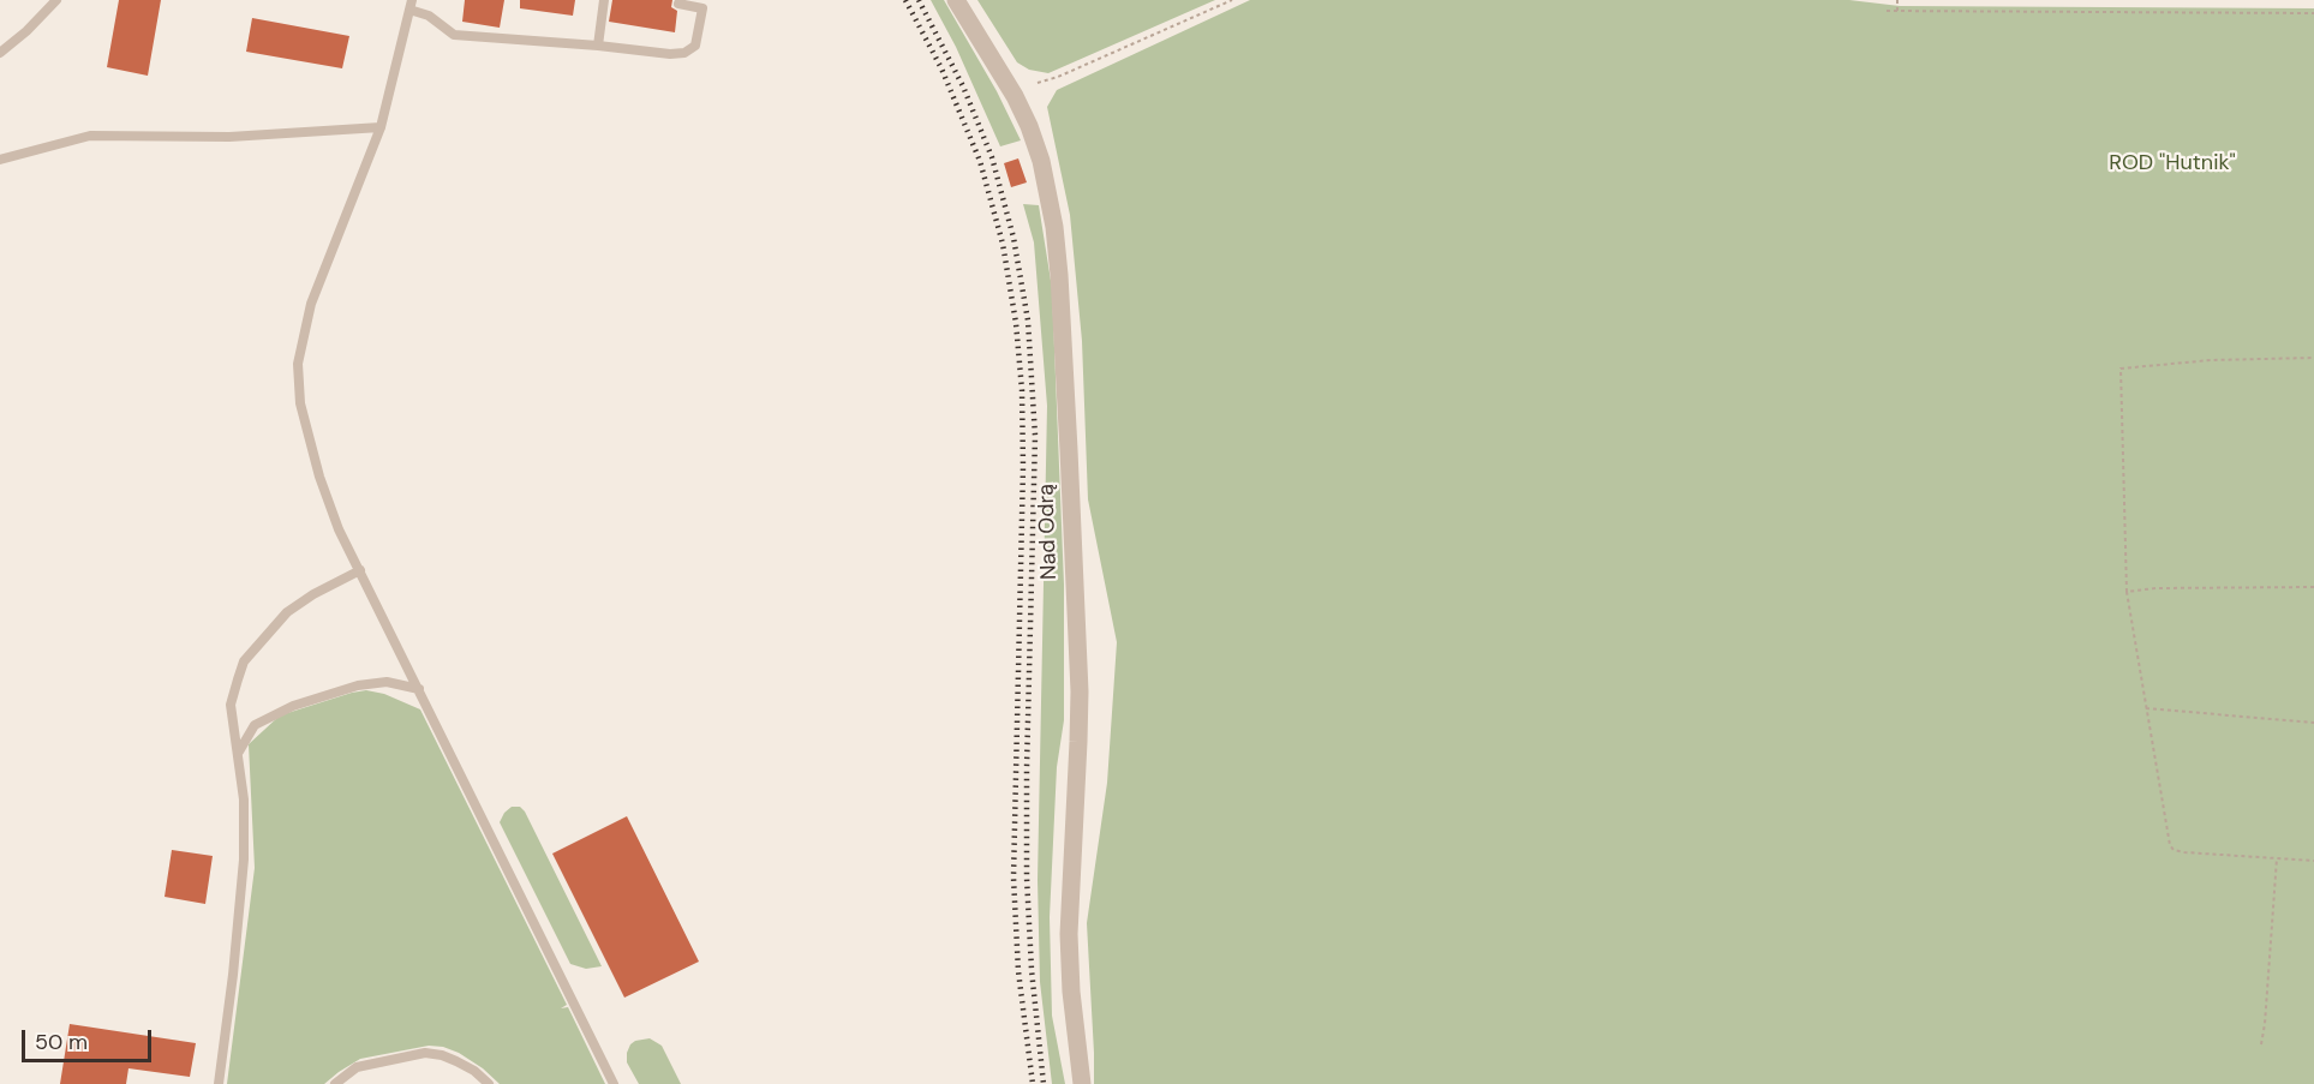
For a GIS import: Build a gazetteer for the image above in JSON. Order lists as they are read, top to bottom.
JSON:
{
  "streets": {
    "street": ["Nad Odrą"]
  },
  "parks": ["ROD \"Hutnik\""],
  "scale_bar": "50 m"
}
